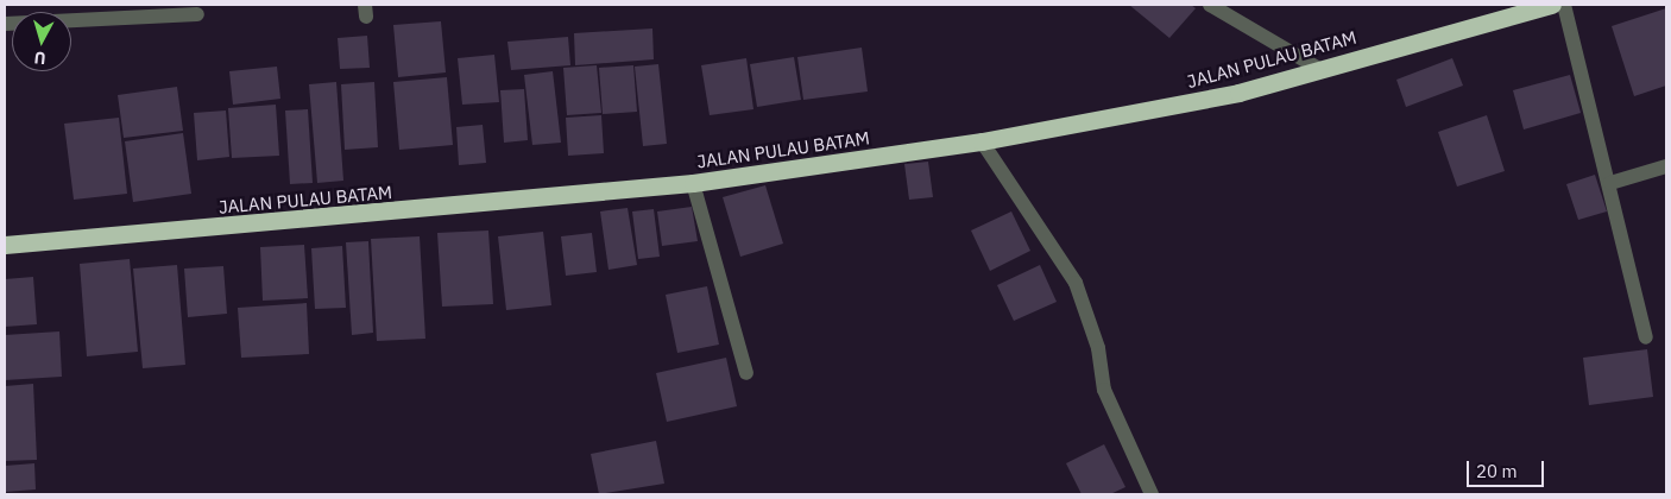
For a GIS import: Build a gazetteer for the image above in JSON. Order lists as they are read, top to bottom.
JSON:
{
  "streets": {
    "highway": ["JALAN PULAU BATAM"]
  },
  "scale_bar": "20 m",
  "north": "bottom"
}
